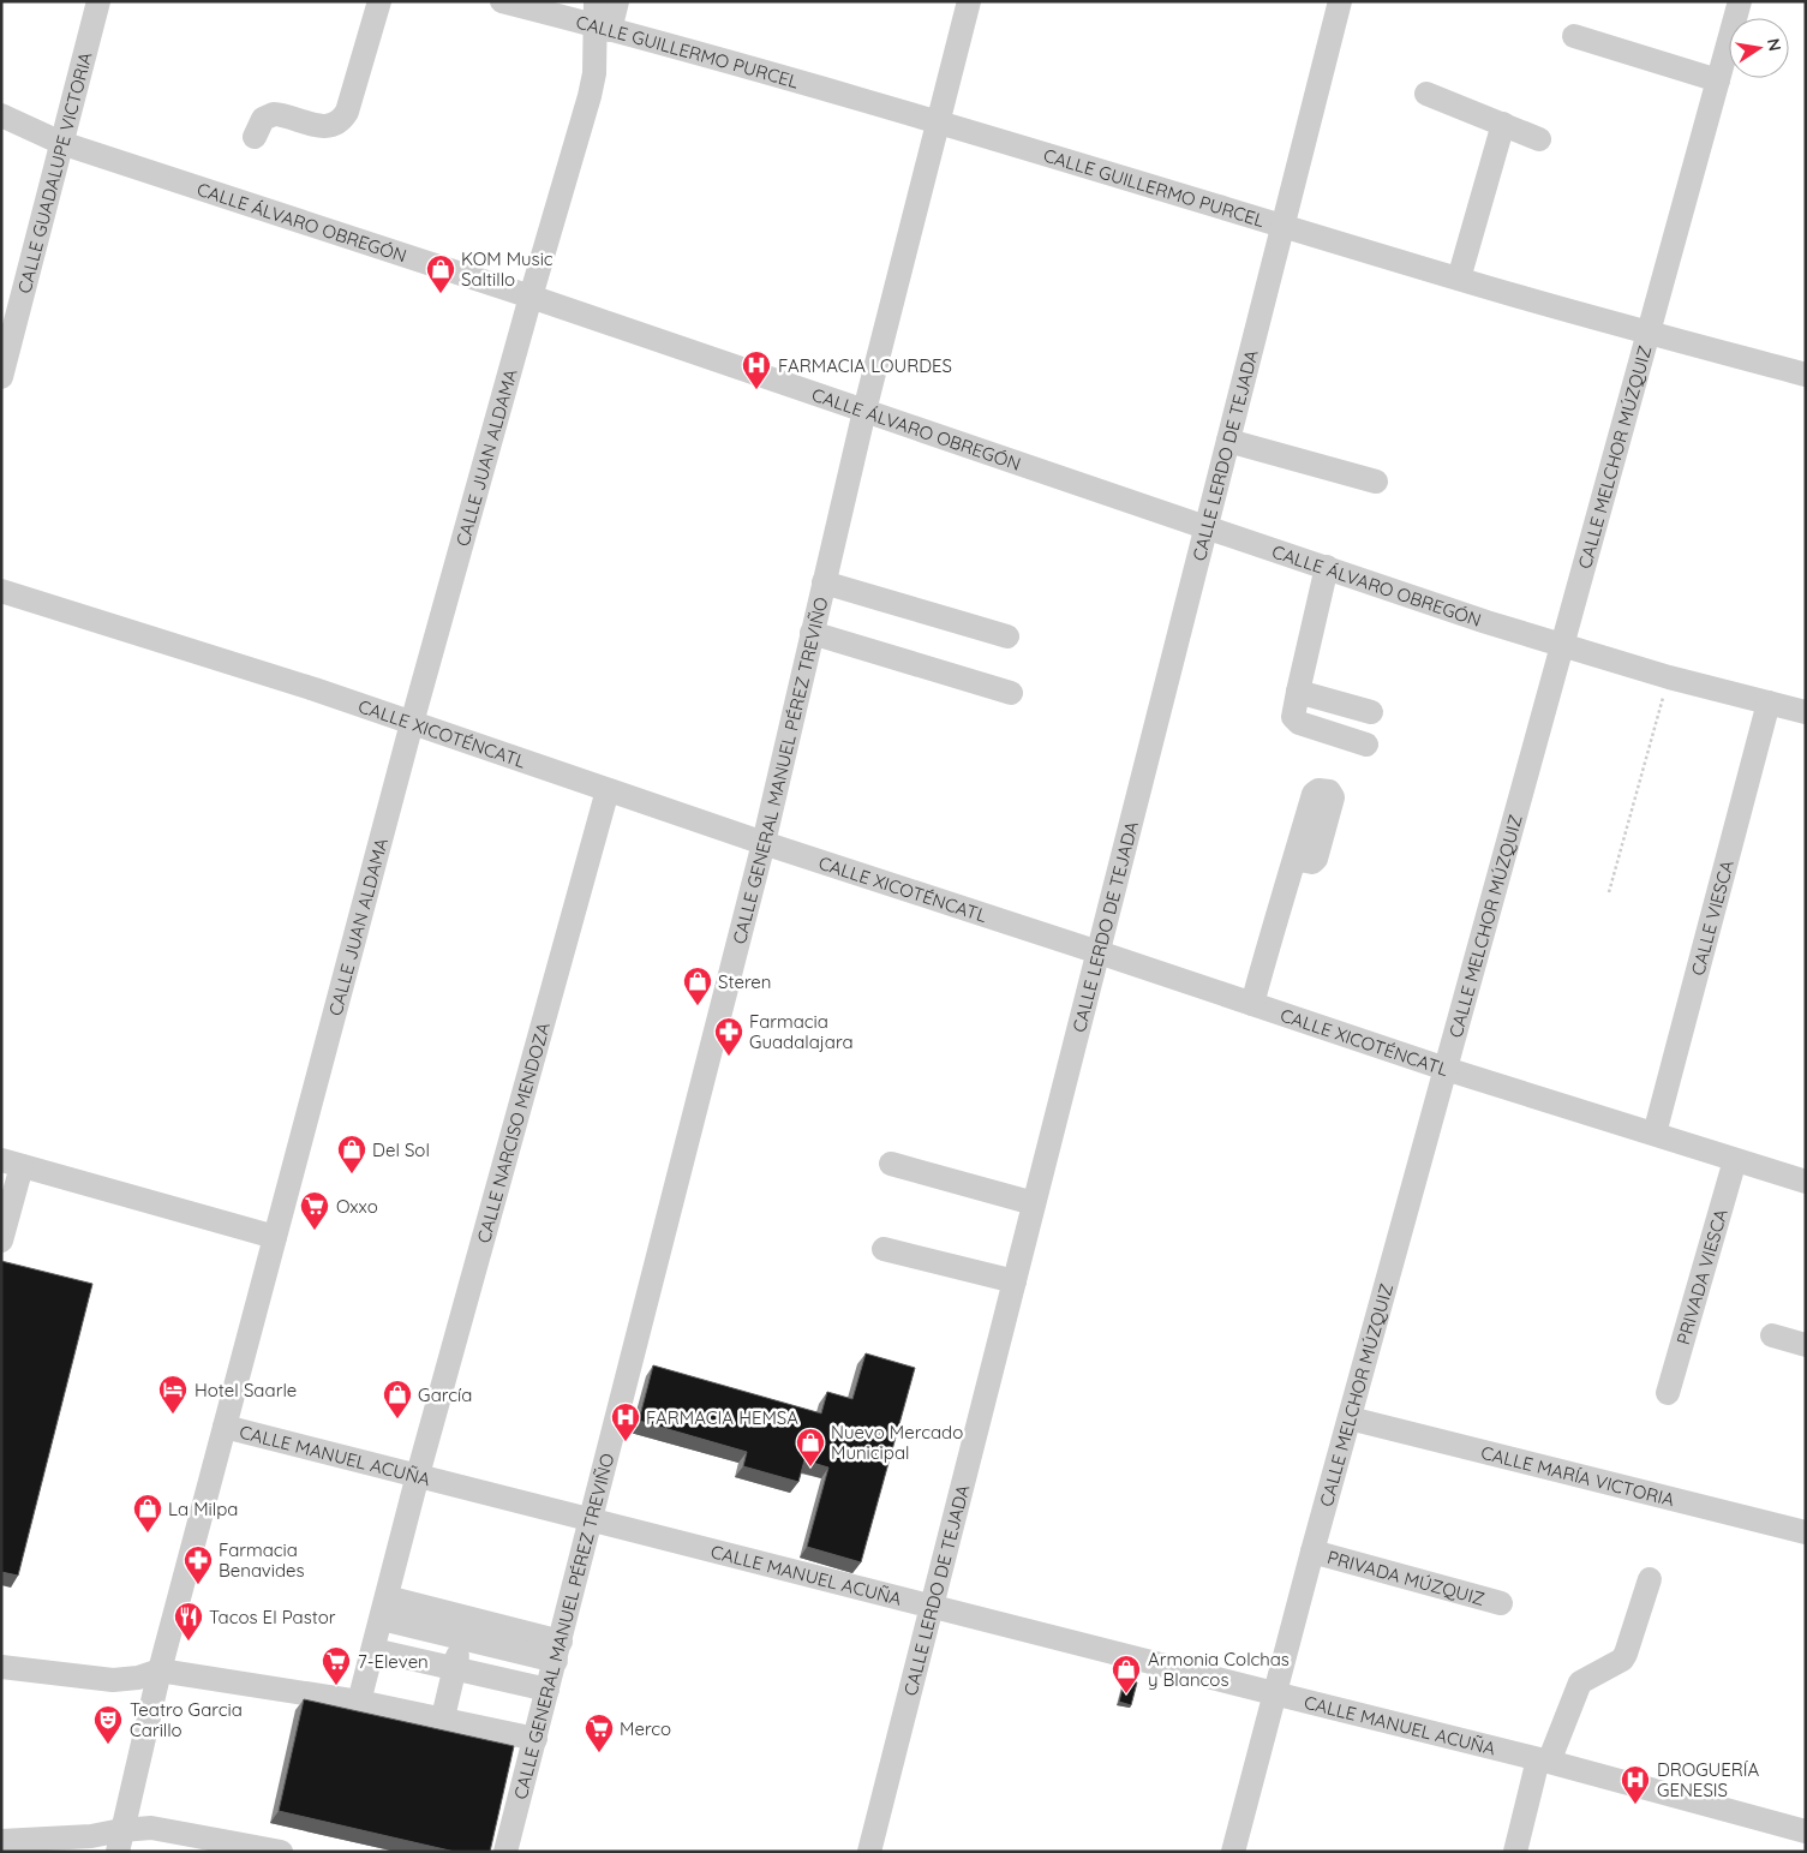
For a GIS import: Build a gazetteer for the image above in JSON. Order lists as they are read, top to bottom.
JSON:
{
  "streets": {
    "street": [
      "CALLE GUILLERMO PURCEL",
      "CALLE GUADALUPE VICTORIA",
      "CALLE ÁLVARO OBREGÓN",
      "CALLE LERDO DE TEJADA",
      "CALLE JUAN ALDAMA",
      "CALLE MELCHOR MÚZQUIZ",
      "CALLE XICOTÉNCATL",
      "CALLE GENERAL MANUEL PÉREZ TREVIÑO",
      "CALLE VIESCA",
      "CALLE NARCISO MENDOZA",
      "PRIVADA VIESCA",
      "CALLE MANUEL ACUÑA",
      "CALLE MARÍA VICTORIA",
      "PRIVADA MÚZQUIZ"
    ]
  },
  "crossings": [
    ["CALLE GUILLERMO PURCEL", "CALLE LERDO DE TEJADA"],
    ["CALLE GUILLERMO PURCEL", "CALLE JUAN ALDAMA"],
    ["CALLE GUILLERMO PURCEL", "CALLE MELCHOR MÚZQUIZ"],
    ["CALLE GUILLERMO PURCEL", "CALLE GENERAL MANUEL PÉREZ TREVIÑO"],
    ["CALLE GUADALUPE VICTORIA", "CALLE ÁLVARO OBREGÓN"],
    ["CALLE ÁLVARO OBREGÓN", "CALLE LERDO DE TEJADA"],
    ["CALLE ÁLVARO OBREGÓN", "CALLE JUAN ALDAMA"],
    ["CALLE ÁLVARO OBREGÓN", "CALLE MELCHOR MÚZQUIZ"],
    ["CALLE ÁLVARO OBREGÓN", "CALLE GENERAL MANUEL PÉREZ TREVIÑO"],
    ["CALLE ÁLVARO OBREGÓN", "CALLE VIESCA"],
    ["CALLE LERDO DE TEJADA", "CALLE XICOTÉNCATL"],
    ["CALLE LERDO DE TEJADA", "CALLE MANUEL ACUÑA"],
    ["CALLE JUAN ALDAMA", "CALLE XICOTÉNCATL"],
    ["CALLE JUAN ALDAMA", "CALLE MANUEL ACUÑA"],
    ["CALLE MELCHOR MÚZQUIZ", "CALLE XICOTÉNCATL"],
    ["CALLE MELCHOR MÚZQUIZ", "CALLE MANUEL ACUÑA"],
    ["CALLE MELCHOR MÚZQUIZ", "CALLE MARÍA VICTORIA"],
    ["CALLE MELCHOR MÚZQUIZ", "PRIVADA MÚZQUIZ"],
    ["CALLE XICOTÉNCATL", "CALLE GENERAL MANUEL PÉREZ TREVIÑO"],
    ["CALLE XICOTÉNCATL", "CALLE VIESCA"],
    ["CALLE XICOTÉNCATL", "CALLE NARCISO MENDOZA"],
    ["CALLE XICOTÉNCATL", "PRIVADA VIESCA"],
    ["CALLE GENERAL MANUEL PÉREZ TREVIÑO", "CALLE MANUEL ACUÑA"],
    ["CALLE NARCISO MENDOZA", "CALLE MANUEL ACUÑA"]
  ],
  "places": {
    "shop": [
      "KOM Music Saltillo",
      "Steren",
      "Del Sol",
      "García",
      "Nuevo Mercado Municipal",
      "La Milpa",
      "Armonia Colchas y Blancos"
    ],
    "hospital": ["FARMACIA LOURDES", "FARMACIA HEMSA", "DROGUERÍA GENESIS"],
    "pharmacy": ["Farmacia Guadalajara", "Farmacia Benavides"],
    "supermarket": ["Oxxo", "7-Eleven", "Merco"],
    "hotel": ["Hotel Saarle"],
    "restaurant": ["Tacos El Pastor"],
    "theatre": ["Teatro Garcia Carillo"]
  },
  "north": "right"
}
